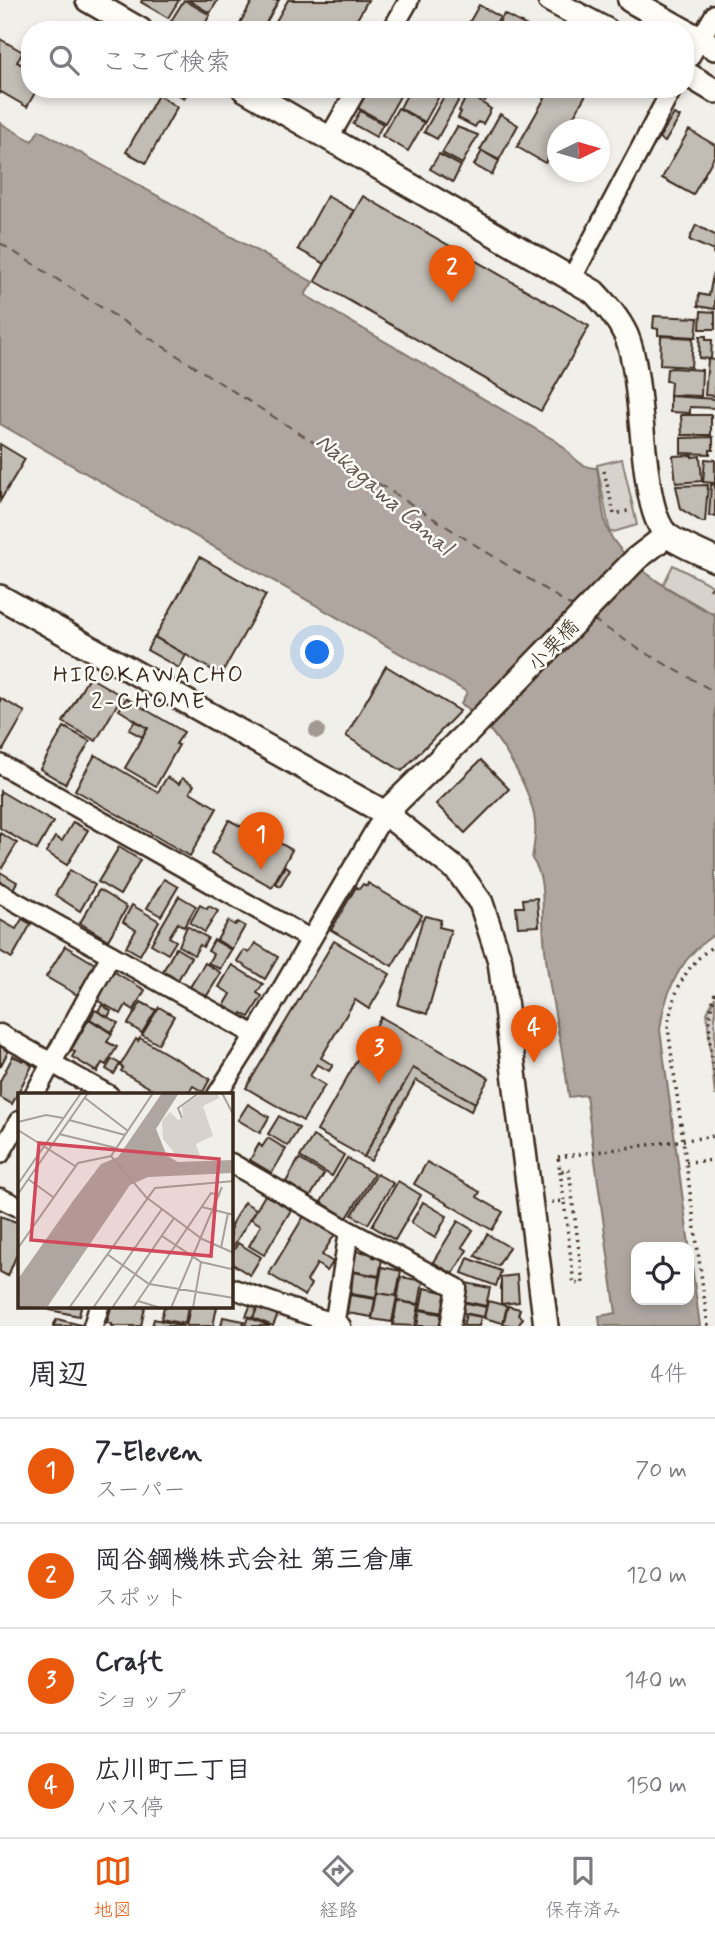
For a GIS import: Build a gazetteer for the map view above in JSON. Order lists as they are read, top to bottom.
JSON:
{
  "streets": {
    "street": ["小栗橋"]
  },
  "districts": ["HIROKAWACHO 2-CHOME"],
  "water": ["Nakagawa Canal"],
  "north": "right",
  "page": {
    "search": "ここで検索",
    "pins": [
      "2",
      "1",
      "4",
      "3"
    ],
    "heading": ["周辺", "4件"],
    "list": [
      {
        "mark": "1",
        "name": "7-Eleven",
        "note": "スーパー",
        "value": "70 m"
      },
      {
        "mark": "2",
        "name": "岡谷鋼機株式会社 第三倉庫",
        "note": "スポット",
        "value": "120 m"
      },
      {
        "mark": "3",
        "name": "Craft",
        "note": "ショップ",
        "value": "140 m"
      },
      {
        "mark": "4",
        "name": "広川町二丁目",
        "note": "バス停",
        "value": "150 m"
      }
    ],
    "nav": ["地図", "経路", "保存済み"]
  }
}
